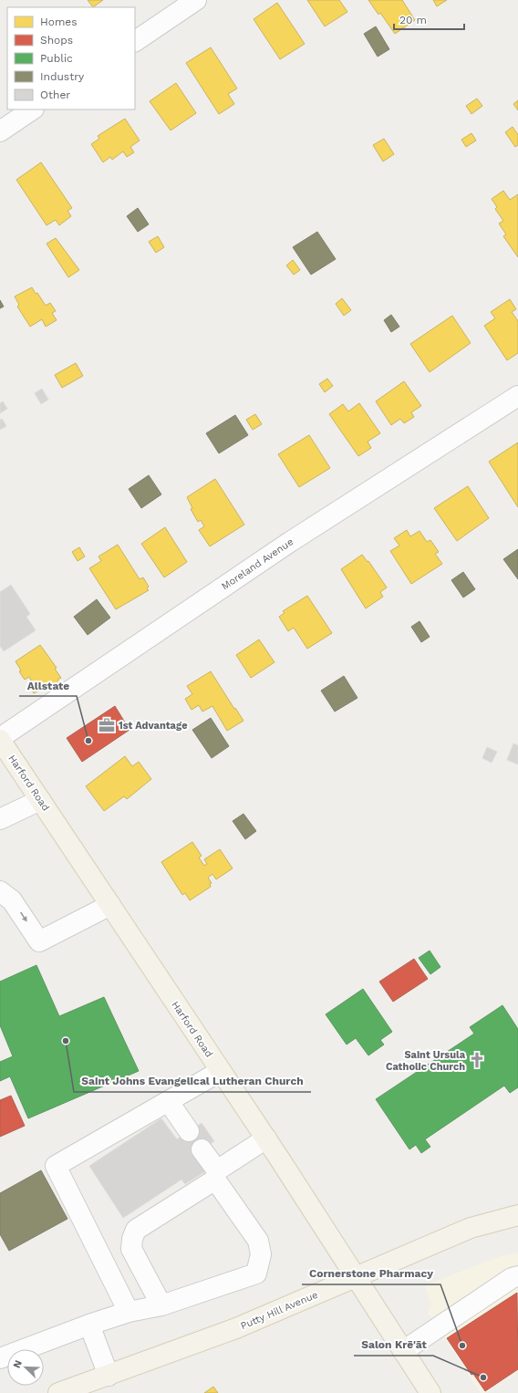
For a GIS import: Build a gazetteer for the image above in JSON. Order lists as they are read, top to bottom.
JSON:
{
  "streets": {
    "main road": ["Harford Road", "Putty Hill Avenue"],
    "street": ["Moreland Avenue"]
  },
  "crossings": [
    ["Moreland Avenue", "Harford Road"],
    ["Harford Road", "Putty Hill Avenue"]
  ],
  "places": {
    "office": ["1st Advantage"],
    "other": [
      "Allstate",
      "Saint Johns Evangelical Lutheran Church",
      "Cornerstone Pharmacy",
      "Salon Krē'āt"
    ],
    "church": ["Saint Ursula Catholic Church"]
  },
  "legend": [
    "Homes",
    "Shops",
    "Public",
    "Industry",
    "Other"
  ],
  "scale_bar": "20 m",
  "north": "top left"
}
